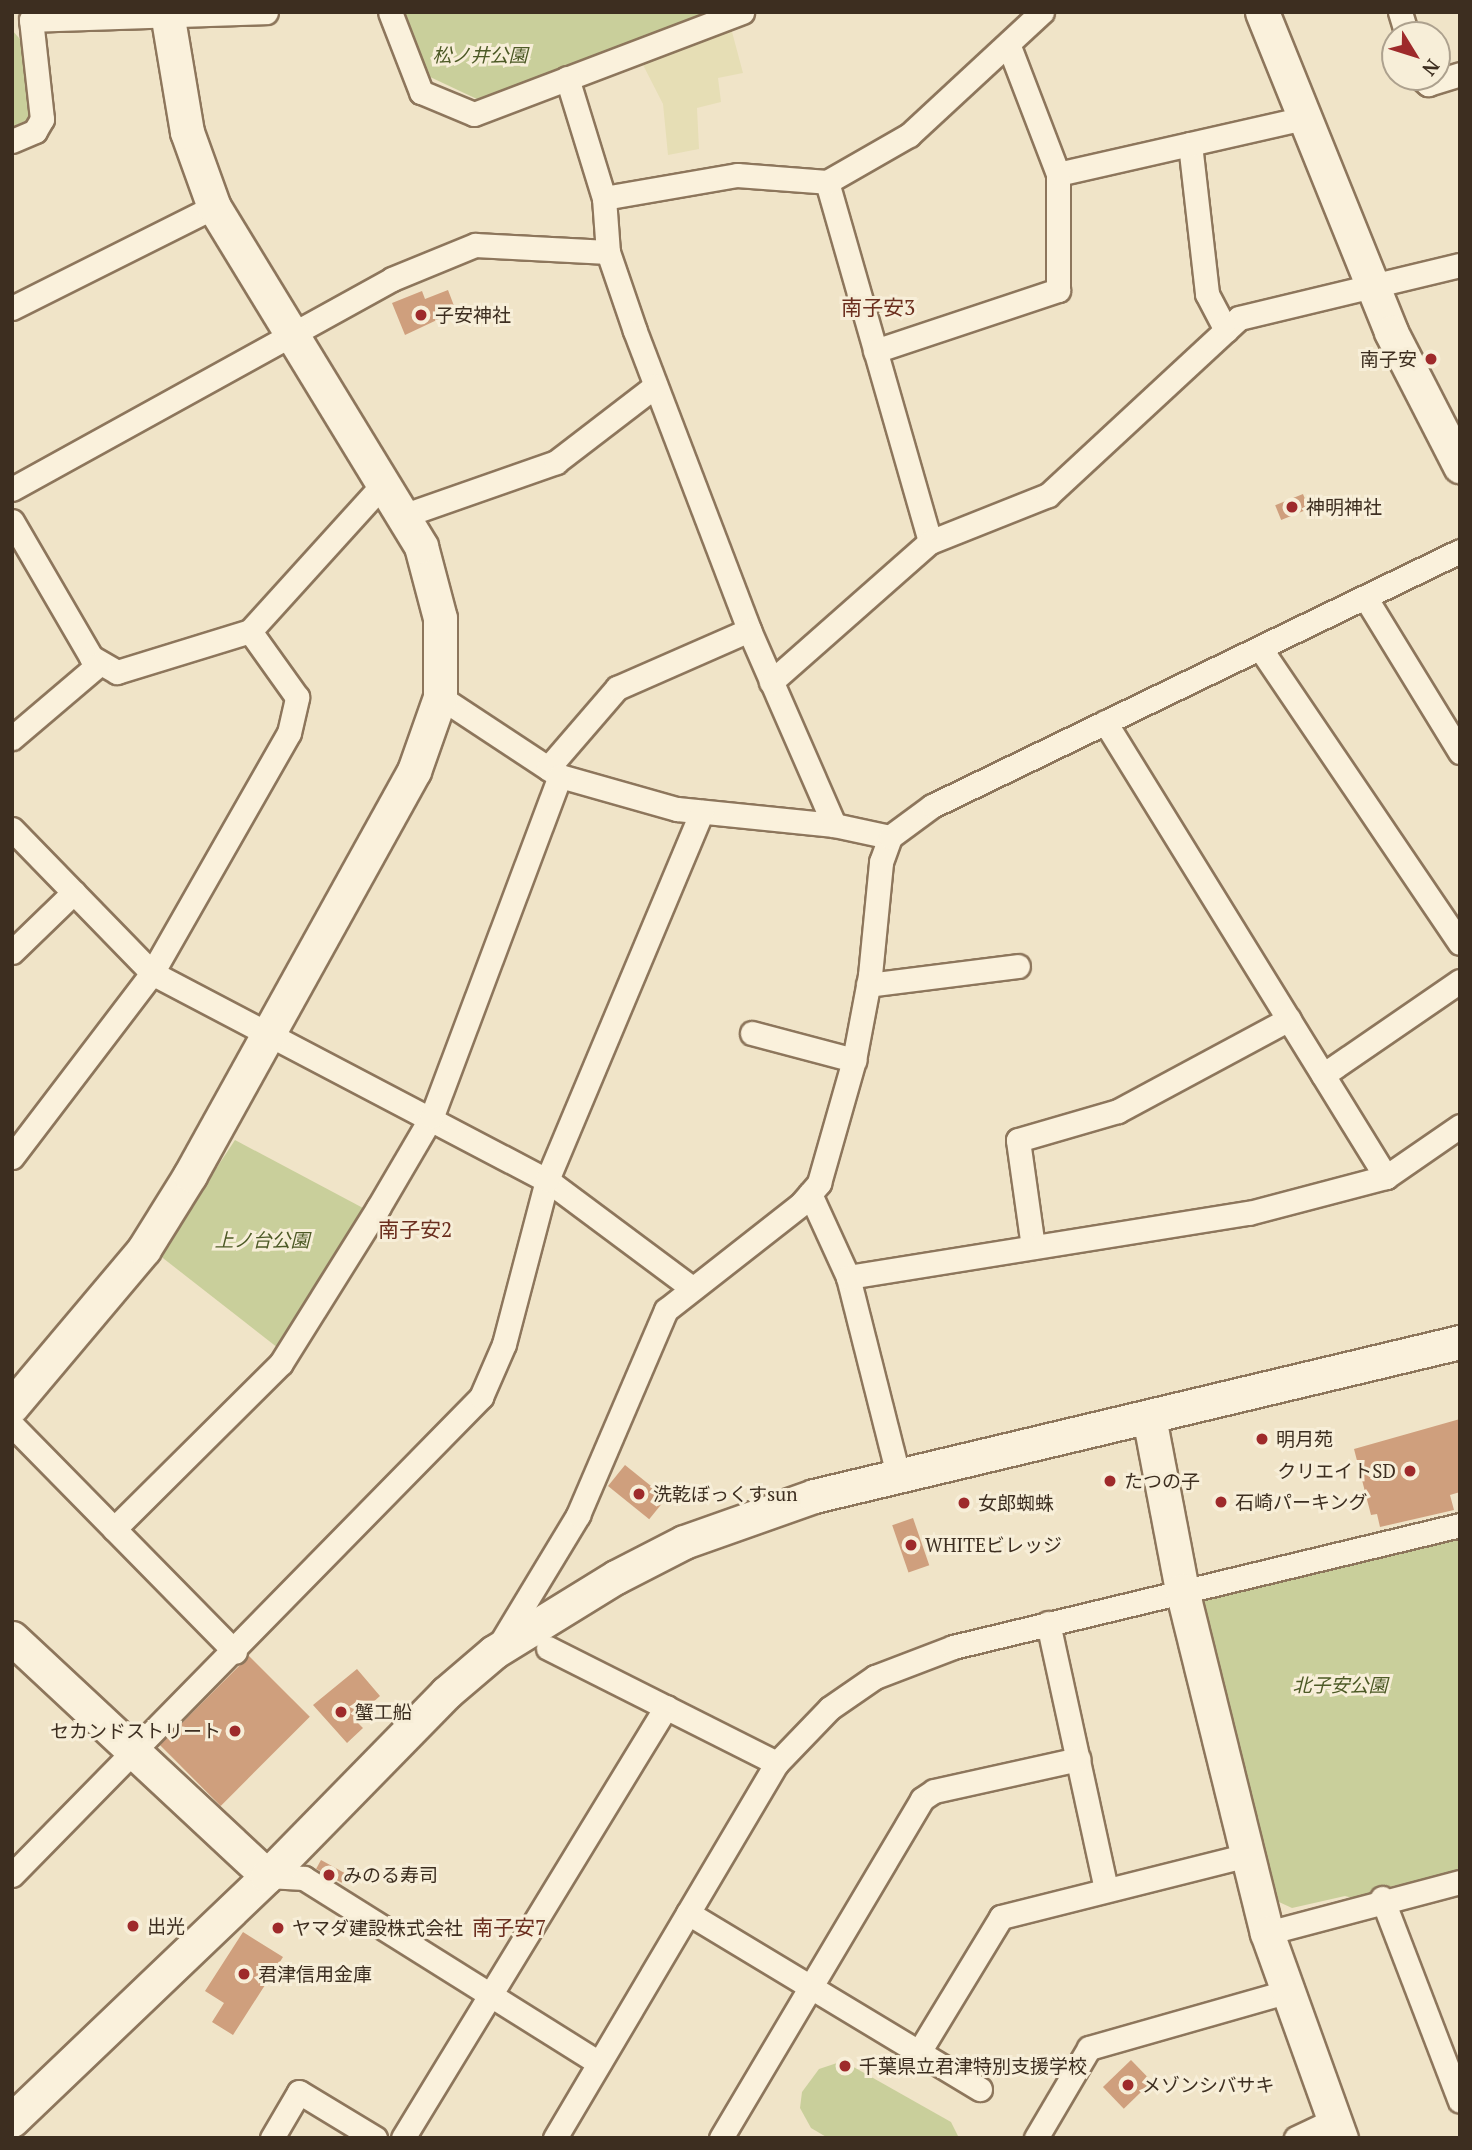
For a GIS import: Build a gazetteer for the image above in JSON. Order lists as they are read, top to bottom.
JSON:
{
  "districts": ["南子安3", "南子安2", "南子安7"],
  "parks": ["松ノ井公園", "上ノ台公園", "北子安公園"],
  "places": [
    "子安神社",
    "南子安",
    "神明神社",
    "明月苑",
    "クリエイトSD",
    "たつの子",
    "洗乾ぼっくすsun",
    "石崎パーキング",
    "女郎蜘蛛",
    "WHITEビレッジ",
    "蟹工船",
    "セカンドストリート",
    "みのる寿司",
    "出光",
    "ヤマダ建設株式会社",
    "君津信用金庫",
    "千葉県立君津特別支援学校",
    "メゾンシバサキ"
  ],
  "north": "bottom right"
}
